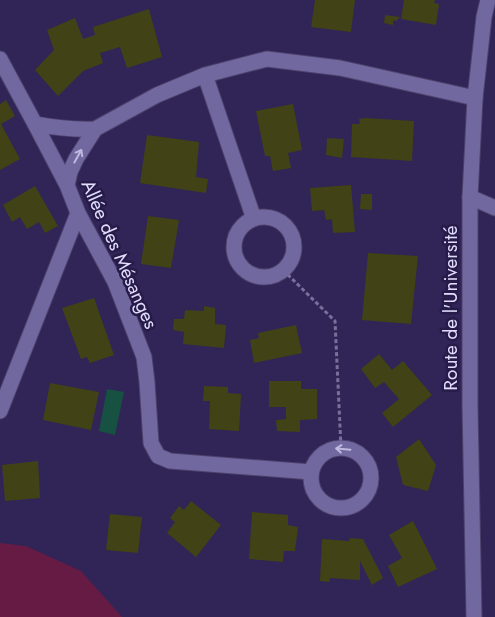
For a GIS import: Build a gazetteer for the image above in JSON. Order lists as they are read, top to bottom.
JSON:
{
  "streets": {
    "street": ["Allée des Mésanges", "Route de l'Université"]
  }
}
